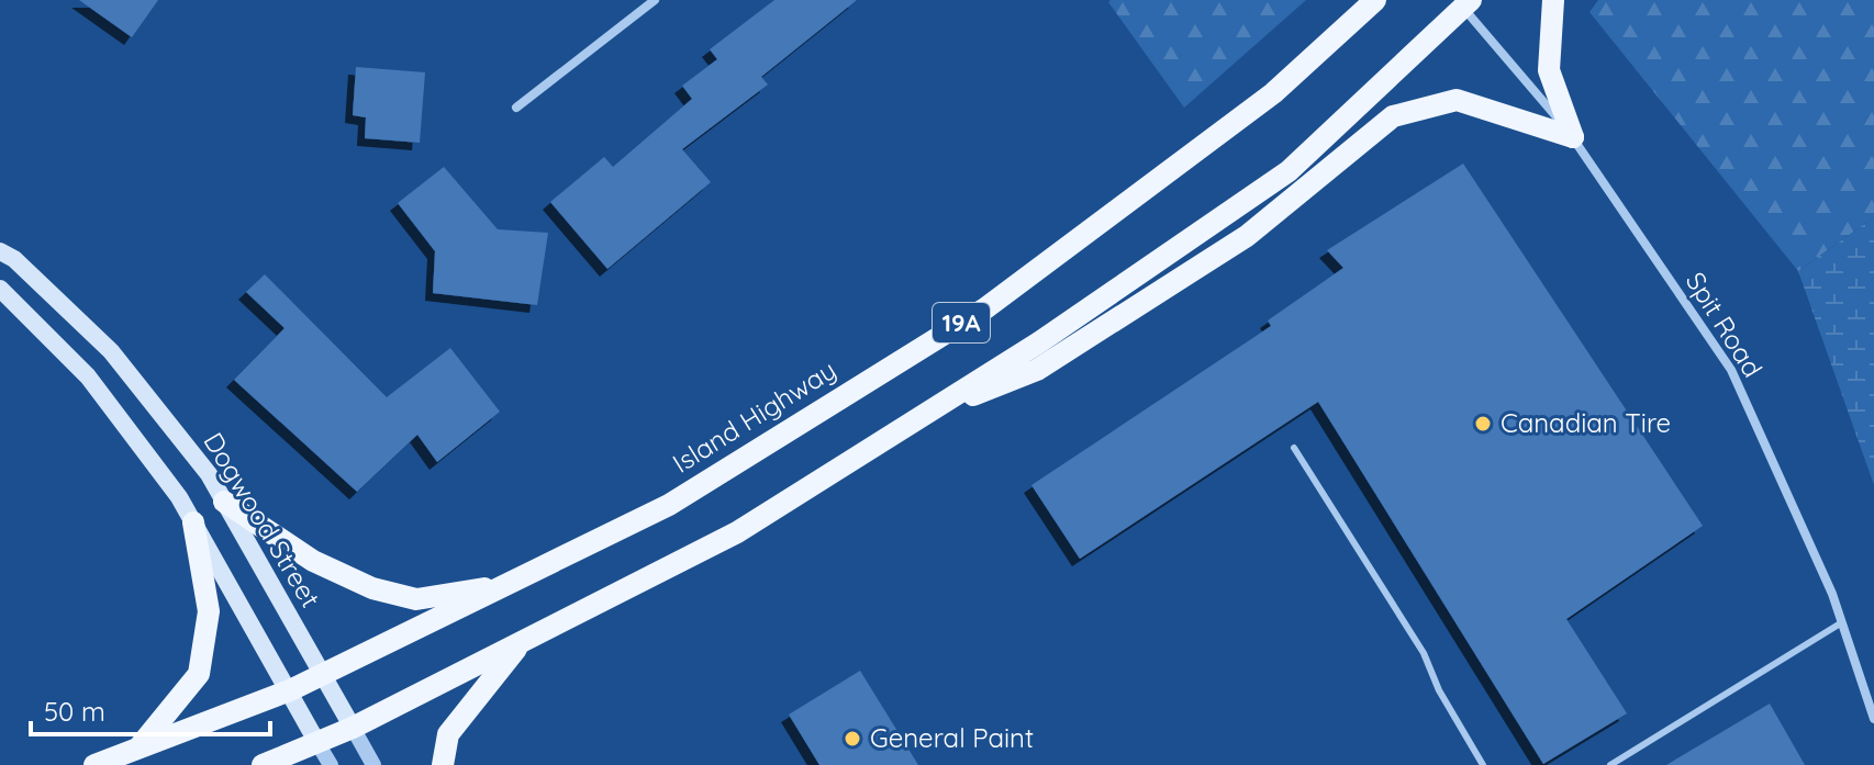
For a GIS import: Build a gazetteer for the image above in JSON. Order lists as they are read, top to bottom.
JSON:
{
  "streets": {
    "main road": ["19A", "Island Highway", "Dogwood Street"],
    "street": ["Spit Road"]
  },
  "crossings": [
    ["19A", "Spit Road"],
    ["19A", "Dogwood Street"],
    ["Island Highway", "Dogwood Street"]
  ],
  "places": ["Canadian Tire", "General Paint"],
  "scale_bar": "50 m"
}
